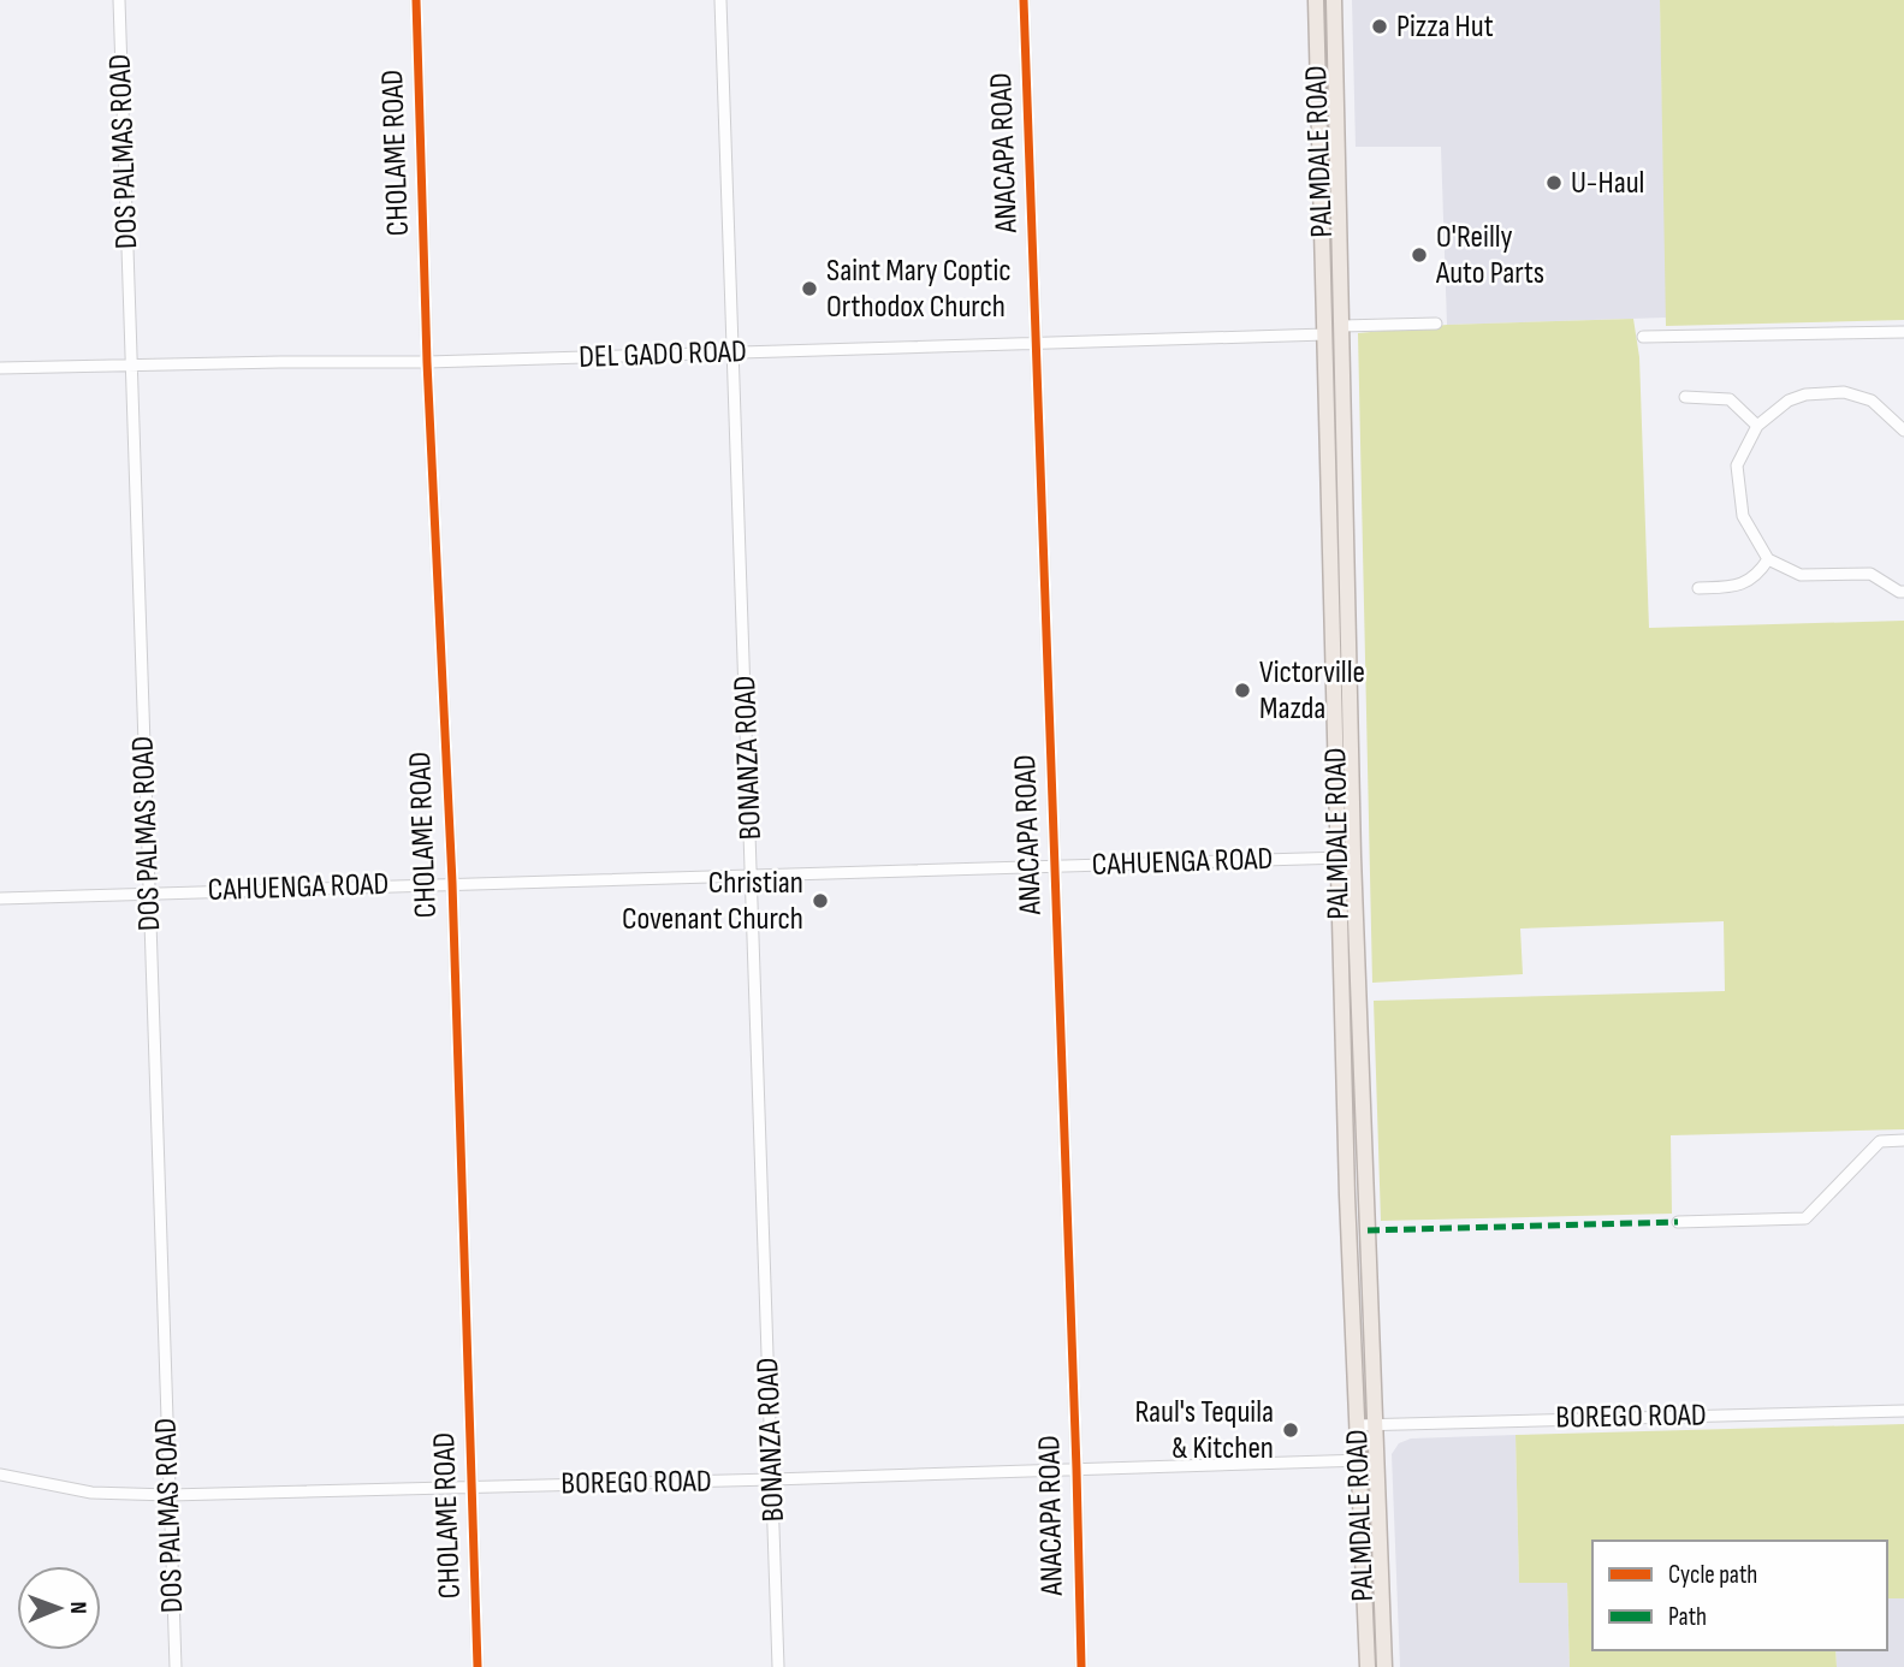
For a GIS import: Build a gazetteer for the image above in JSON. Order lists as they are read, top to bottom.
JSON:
{
  "streets": {
    "highway": ["PALMDALE ROAD"],
    "street": [
      "DOS PALMAS ROAD",
      "CHOLAME ROAD",
      "ANACAPA ROAD",
      "DEL GADO ROAD",
      "BONANZA ROAD",
      "CAHUENGA ROAD",
      "BOREGO ROAD"
    ]
  },
  "crossings": [
    ["DOS PALMAS ROAD", "DEL GADO ROAD"],
    ["DOS PALMAS ROAD", "CAHUENGA ROAD"],
    ["DOS PALMAS ROAD", "BOREGO ROAD"],
    ["PALMDALE ROAD", "DEL GADO ROAD"],
    ["PALMDALE ROAD", "CAHUENGA ROAD"],
    ["PALMDALE ROAD", "BOREGO ROAD"],
    ["CHOLAME ROAD", "DEL GADO ROAD"],
    ["CHOLAME ROAD", "CAHUENGA ROAD"],
    ["CHOLAME ROAD", "BOREGO ROAD"],
    ["ANACAPA ROAD", "DEL GADO ROAD"],
    ["ANACAPA ROAD", "CAHUENGA ROAD"],
    ["ANACAPA ROAD", "BOREGO ROAD"],
    ["DEL GADO ROAD", "BONANZA ROAD"],
    ["BONANZA ROAD", "CAHUENGA ROAD"],
    ["BONANZA ROAD", "BOREGO ROAD"]
  ],
  "places": [
    "Pizza Hut",
    "U-Haul",
    "O'Reilly Auto Parts",
    "Saint Mary Coptic Orthodox Church",
    "Victorville Mazda",
    "Christian Covenant Church",
    "Raul's Tequila & Kitchen"
  ],
  "legend": ["Cycle path", "Path"],
  "north": "right"
}
